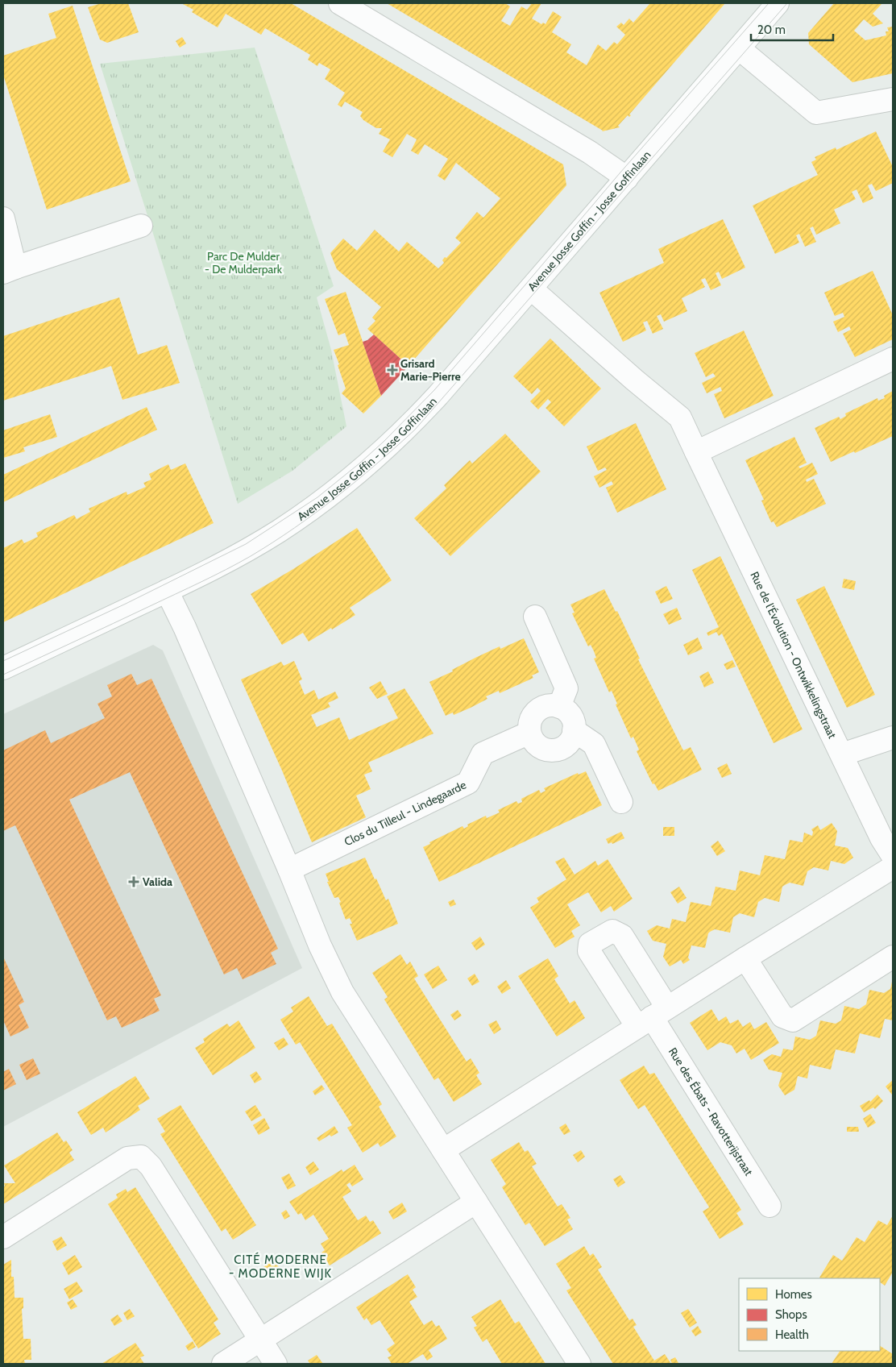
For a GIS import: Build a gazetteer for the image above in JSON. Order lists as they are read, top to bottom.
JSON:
{
  "streets": {
    "street": [
      "Avenue Josse Goffin - Josse Goffinlaan",
      "Rue de l'Évolution - Ontwikkelingstraat",
      "Clos du Tilleul - Lindegaarde",
      "Rue des Ébats - Ravotterijstraat"
    ]
  },
  "crossings": [
    ["Avenue Josse Goffin - Josse Goffinlaan", "Rue de l'Évolution - Ontwikkelingstraat"]
  ],
  "districts": ["CITÉ MODERNE - MODERNE WIJK"],
  "parks": ["Parc De Mulder - De Mulderpark"],
  "places": {
    "health": ["Grisard Marie-Pierre", "Valida"]
  },
  "legend": ["Homes", "Shops", "Health"],
  "scale_bar": "20 m"
}
